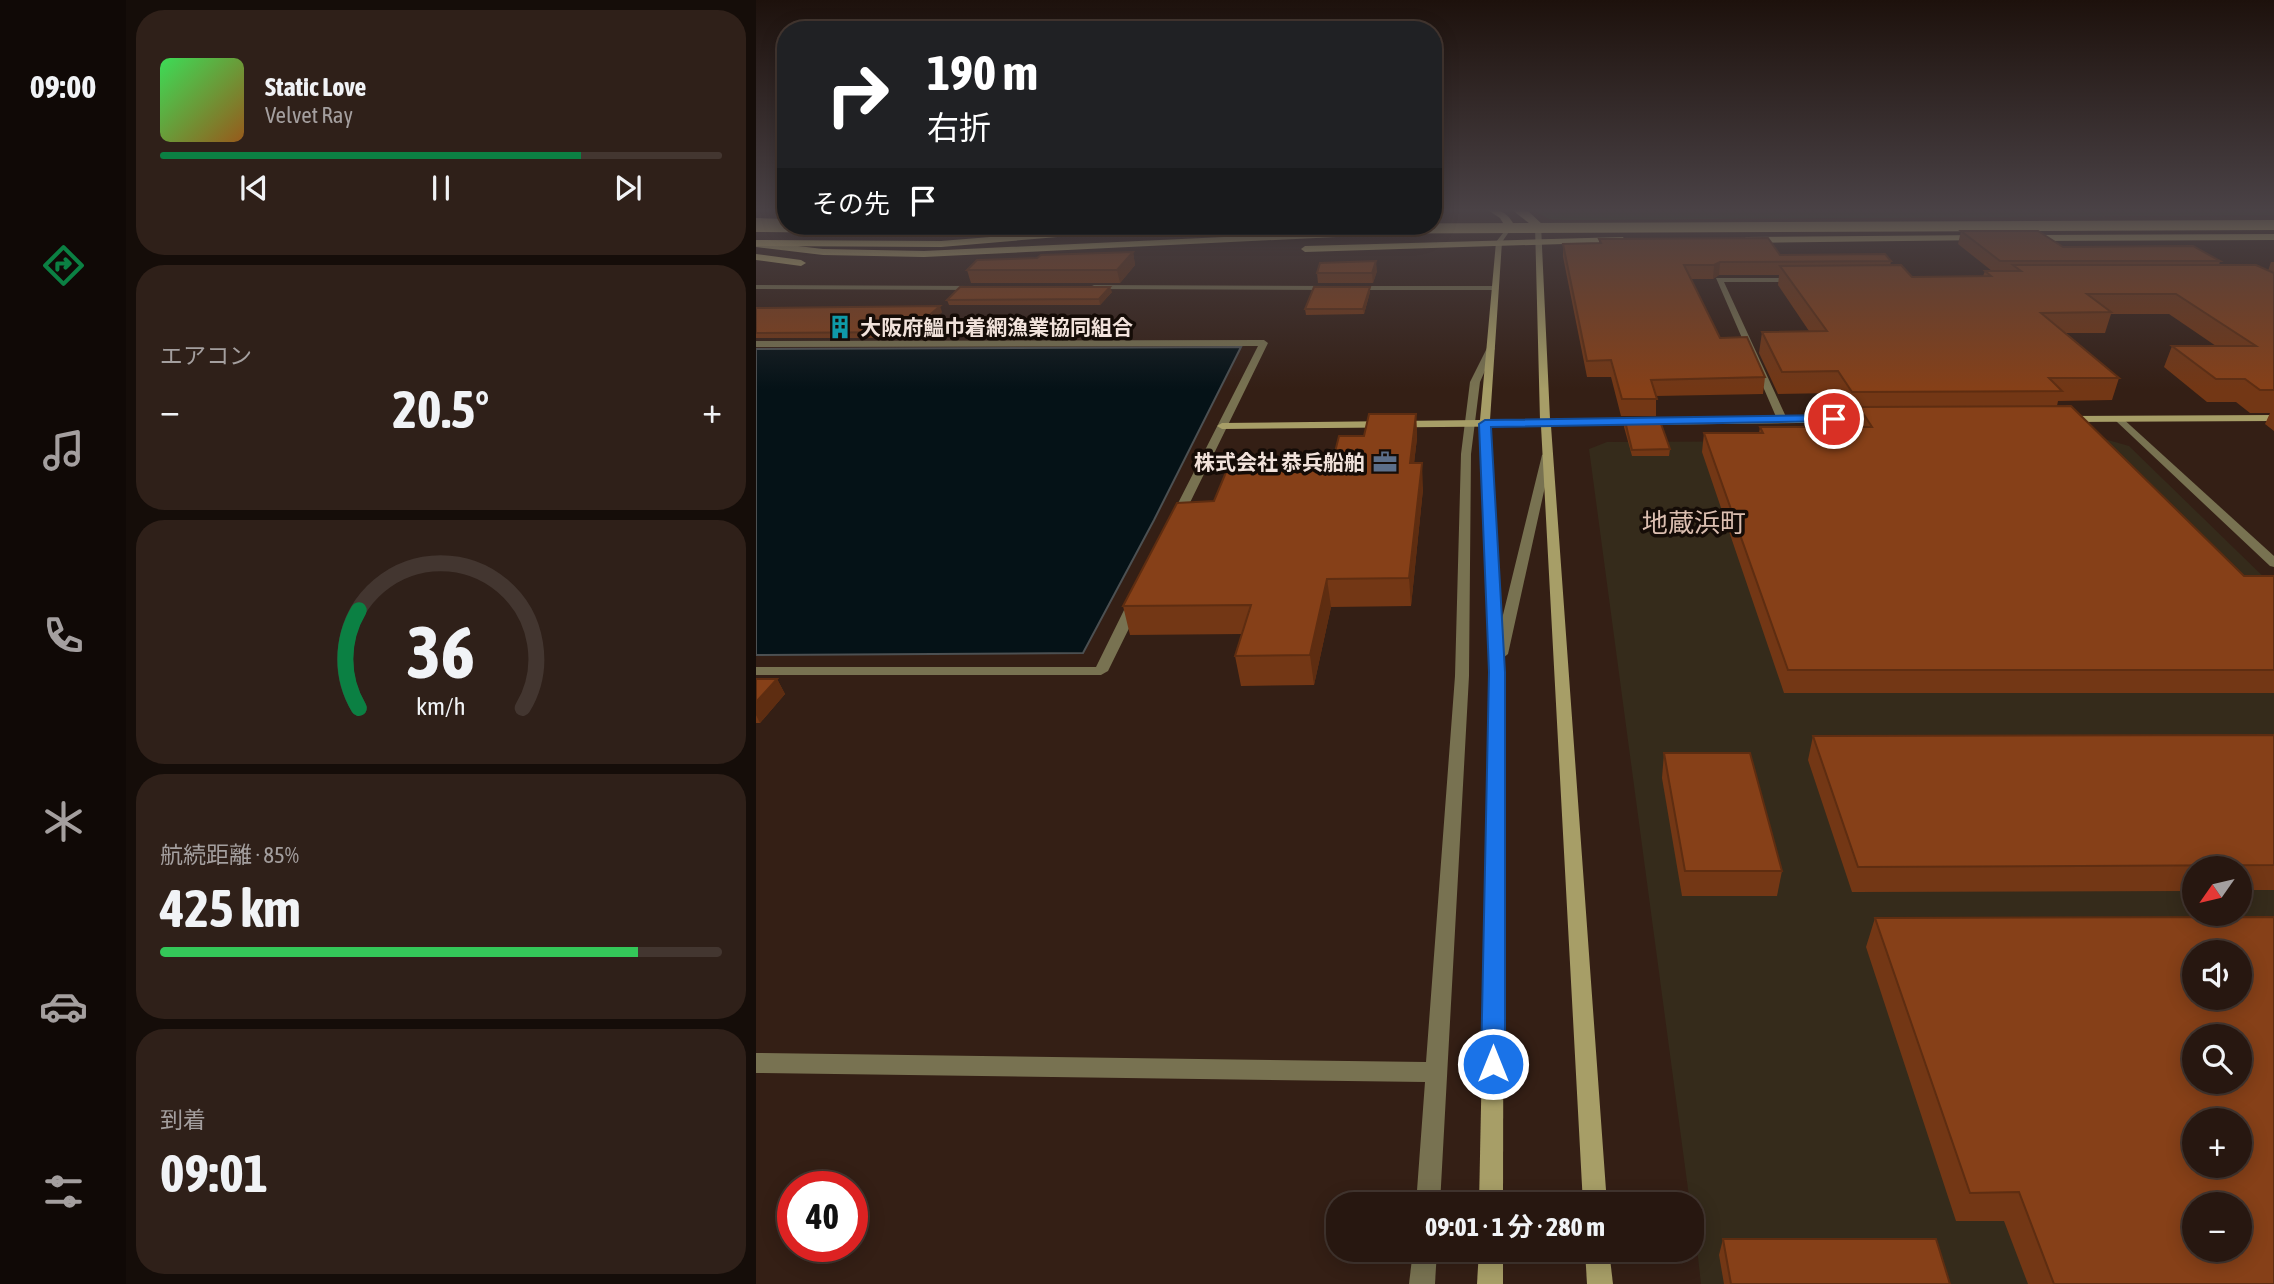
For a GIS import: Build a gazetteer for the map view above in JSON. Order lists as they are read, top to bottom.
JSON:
{
  "districts": ["地蔵浜町"],
  "places": {
    "building": ["大阪府鰮巾着網漁業協同組合"],
    "office": ["株式会社 恭兵船舶"]
  },
  "north": "bottom left",
  "page": {
    "tabs": "09:00",
    "turn": ["190 m", "右折"],
    "song": ["Static Love", "Velvet Ray"],
    "then": "その先",
    "tile": [
      "エアコン",
      ["航続距離 · 85%", "425 km"],
      ["到着", "09:01"]
    ],
    "heat": ["−", "20.5°", "+"],
    "map_buttons": ["+", "−"],
    "limit": "40",
    "trip": "09:01 · 1 分 · 280 m",
    "gauge": ["36", "km/h"]
  }
}
